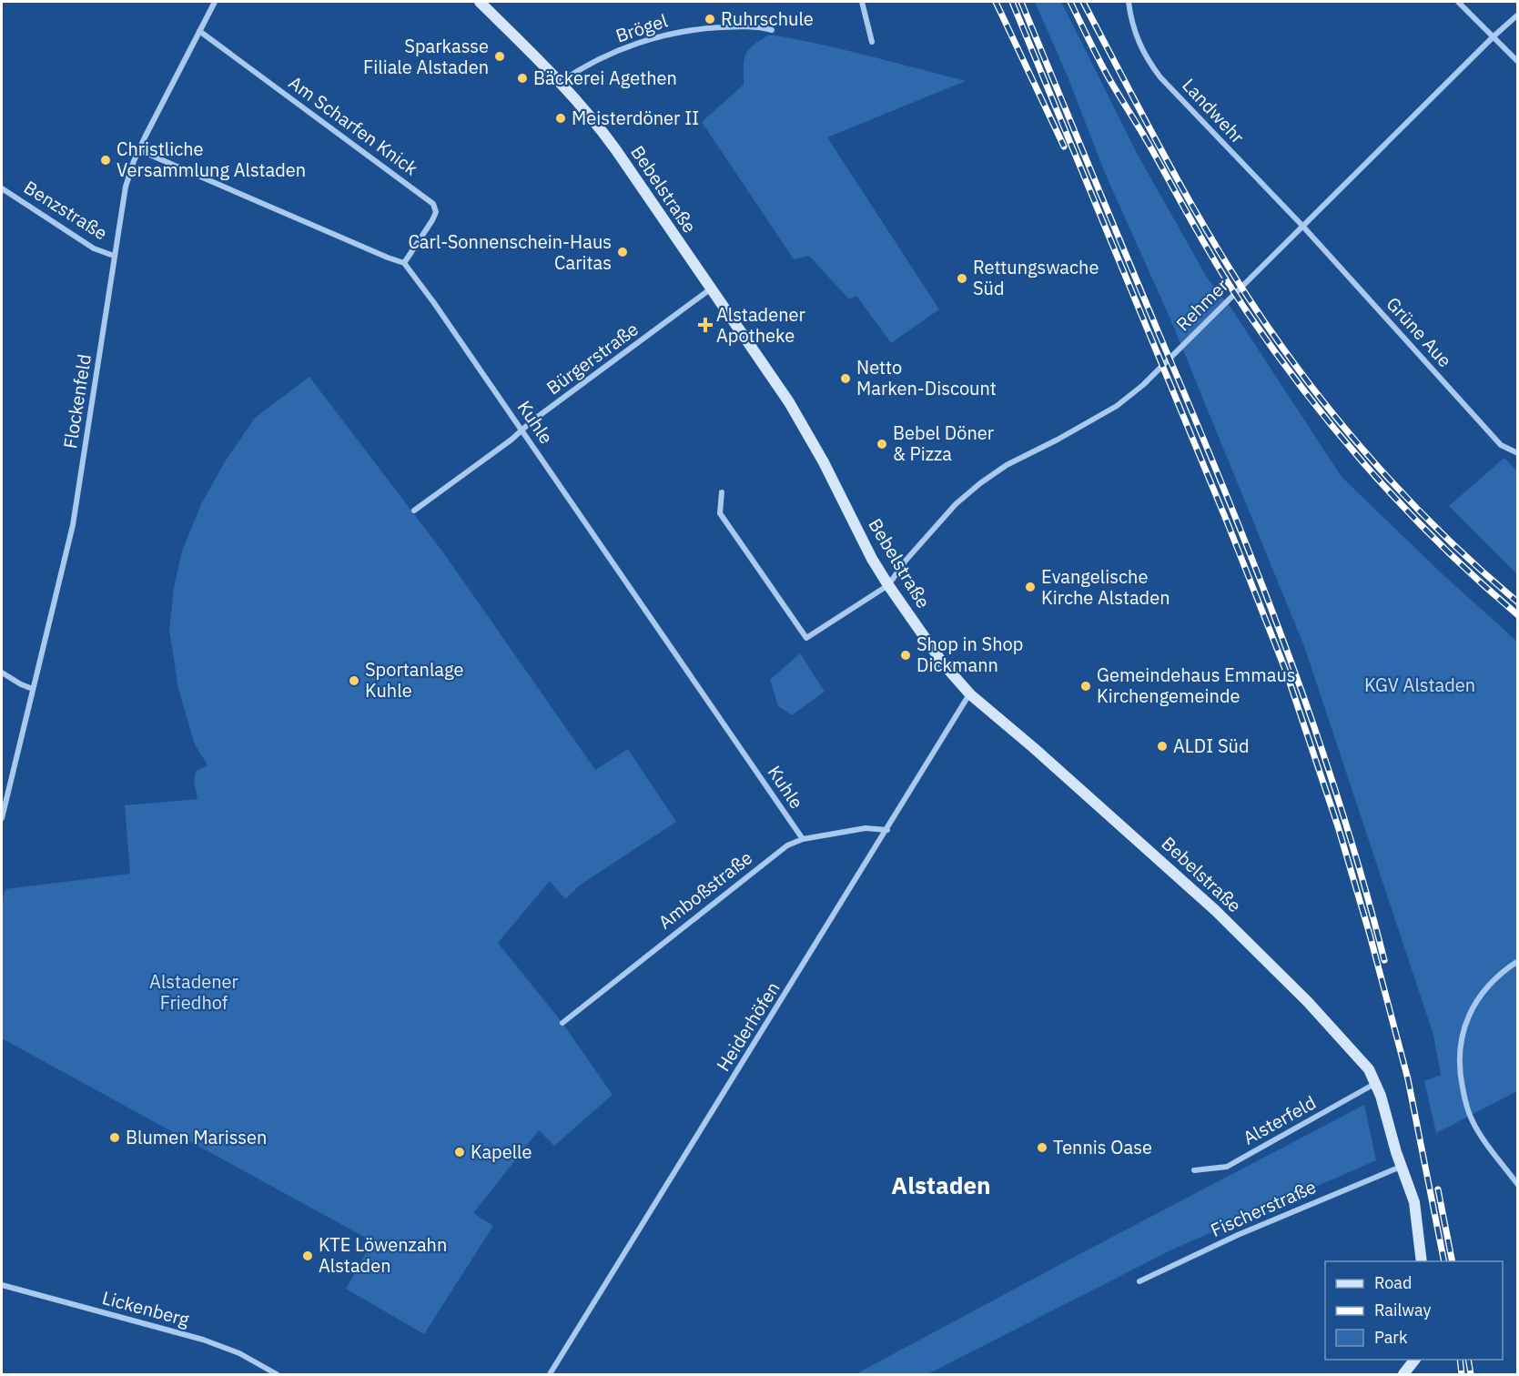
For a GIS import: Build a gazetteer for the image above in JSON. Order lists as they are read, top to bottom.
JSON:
{
  "streets": {
    "street": [
      "Brögel",
      "Landwehr",
      "Am Scharfen Knick",
      "Bebelstraße",
      "Benzstraße",
      "Rehmer",
      "Grüne Aue",
      "Bürgerstraße",
      "Flockenfeld",
      "Kuhle",
      "Amboßstraße",
      "Heiderhöfen",
      "Alsterfeld",
      "Fischerstraße",
      "Lickenberg"
    ]
  },
  "crossings": [
    ["Brögel", "Bebelstraße"],
    ["Landwehr", "Rehmer"],
    ["Landwehr", "Grüne Aue"],
    ["Am Scharfen Knick", "Flockenfeld"],
    ["Am Scharfen Knick", "Kuhle"],
    ["Bebelstraße", "Rehmer"],
    ["Bebelstraße", "Bürgerstraße"],
    ["Bebelstraße", "Heiderhöfen"],
    ["Bebelstraße", "Alsterfeld"],
    ["Bebelstraße", "Fischerstraße"],
    ["Benzstraße", "Flockenfeld"],
    ["Rehmer", "Grüne Aue"],
    ["Bürgerstraße", "Kuhle"],
    ["Flockenfeld", "Kuhle"],
    ["Kuhle", "Amboßstraße"],
    ["Amboßstraße", "Heiderhöfen"]
  ],
  "districts": ["Alstaden"],
  "parks": ["KGV Alstaden", "Alstadener Friedhof"],
  "places": {
    "other": [
      "Ruhrschule",
      "Sparkasse Filiale Alstaden",
      "Bäckerei Agethen",
      "Meisterdöner II",
      "Christliche Versammlung Alstaden",
      "Carl-Sonnenschein-Haus Caritas",
      "Rettungswache Süd",
      "Netto Marken-Discount",
      "Bebel Döner & Pizza",
      "Evangelische Kirche Alstaden",
      "Shop in Shop Dickmann",
      "Sportanlage Kuhle",
      "Gemeindehaus Emmaus Kirchengemeinde",
      "ALDI Süd",
      "Blumen Marissen",
      "Tennis Oase",
      "Kapelle",
      "KTE Löwenzahn Alstaden"
    ],
    "health": ["Alstadener Apotheke"]
  },
  "legend": ["Road", "Railway", "Park"]
}
